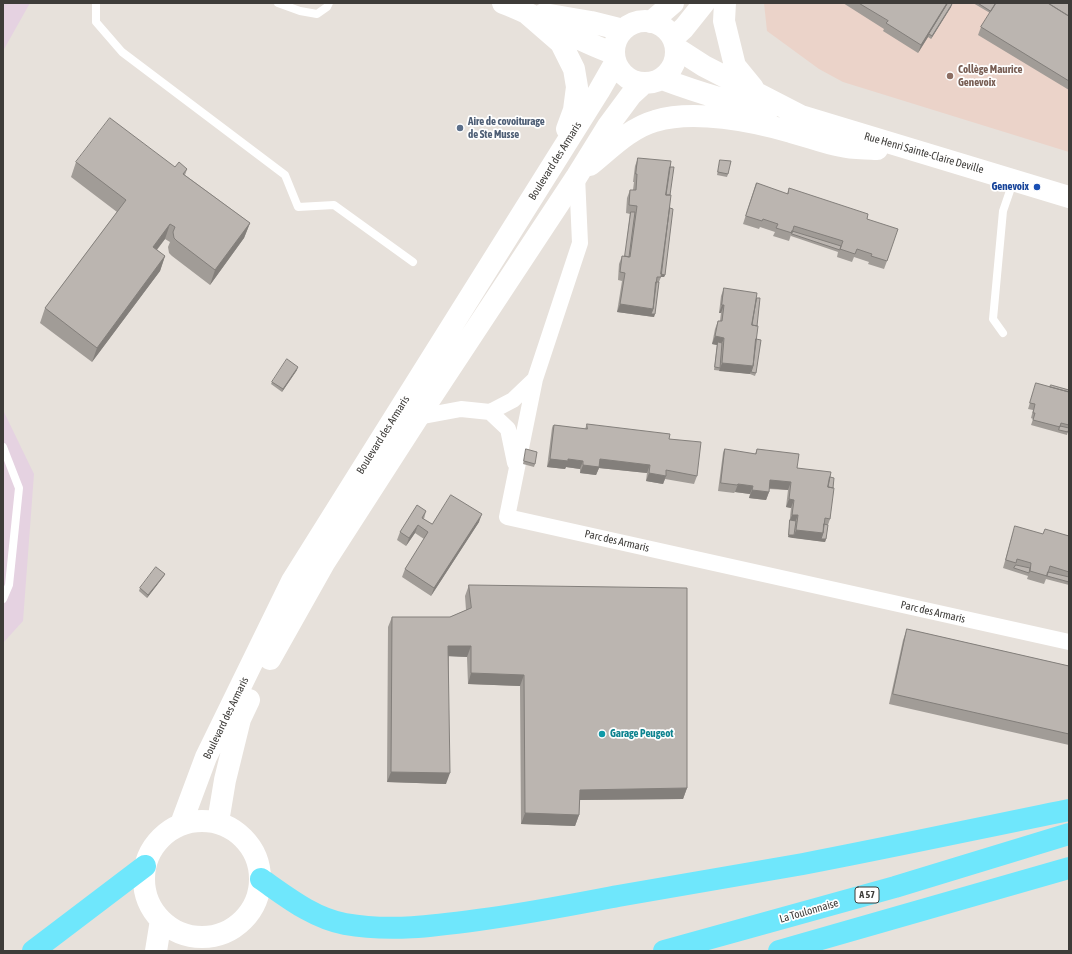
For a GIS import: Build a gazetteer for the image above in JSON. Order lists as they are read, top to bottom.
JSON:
{
  "streets": {
    "highway": ["A 57", "La Toulonnaise"],
    "main road": ["Rue Henri Sainte-Claire Deville", "Boulevard des Armaris"],
    "street": ["Parc des Armaris"]
  },
  "crossings": [
    ["Rue Henri Sainte-Claire Deville", "Boulevard des Armaris"],
    ["Boulevard des Armaris", "Parc des Armaris"]
  ],
  "places": [
    "Collège Maurice Genevoix",
    "Aire de covoiturage de Ste Musse",
    "Genevoix",
    "Garage Peugeot"
  ]
}
